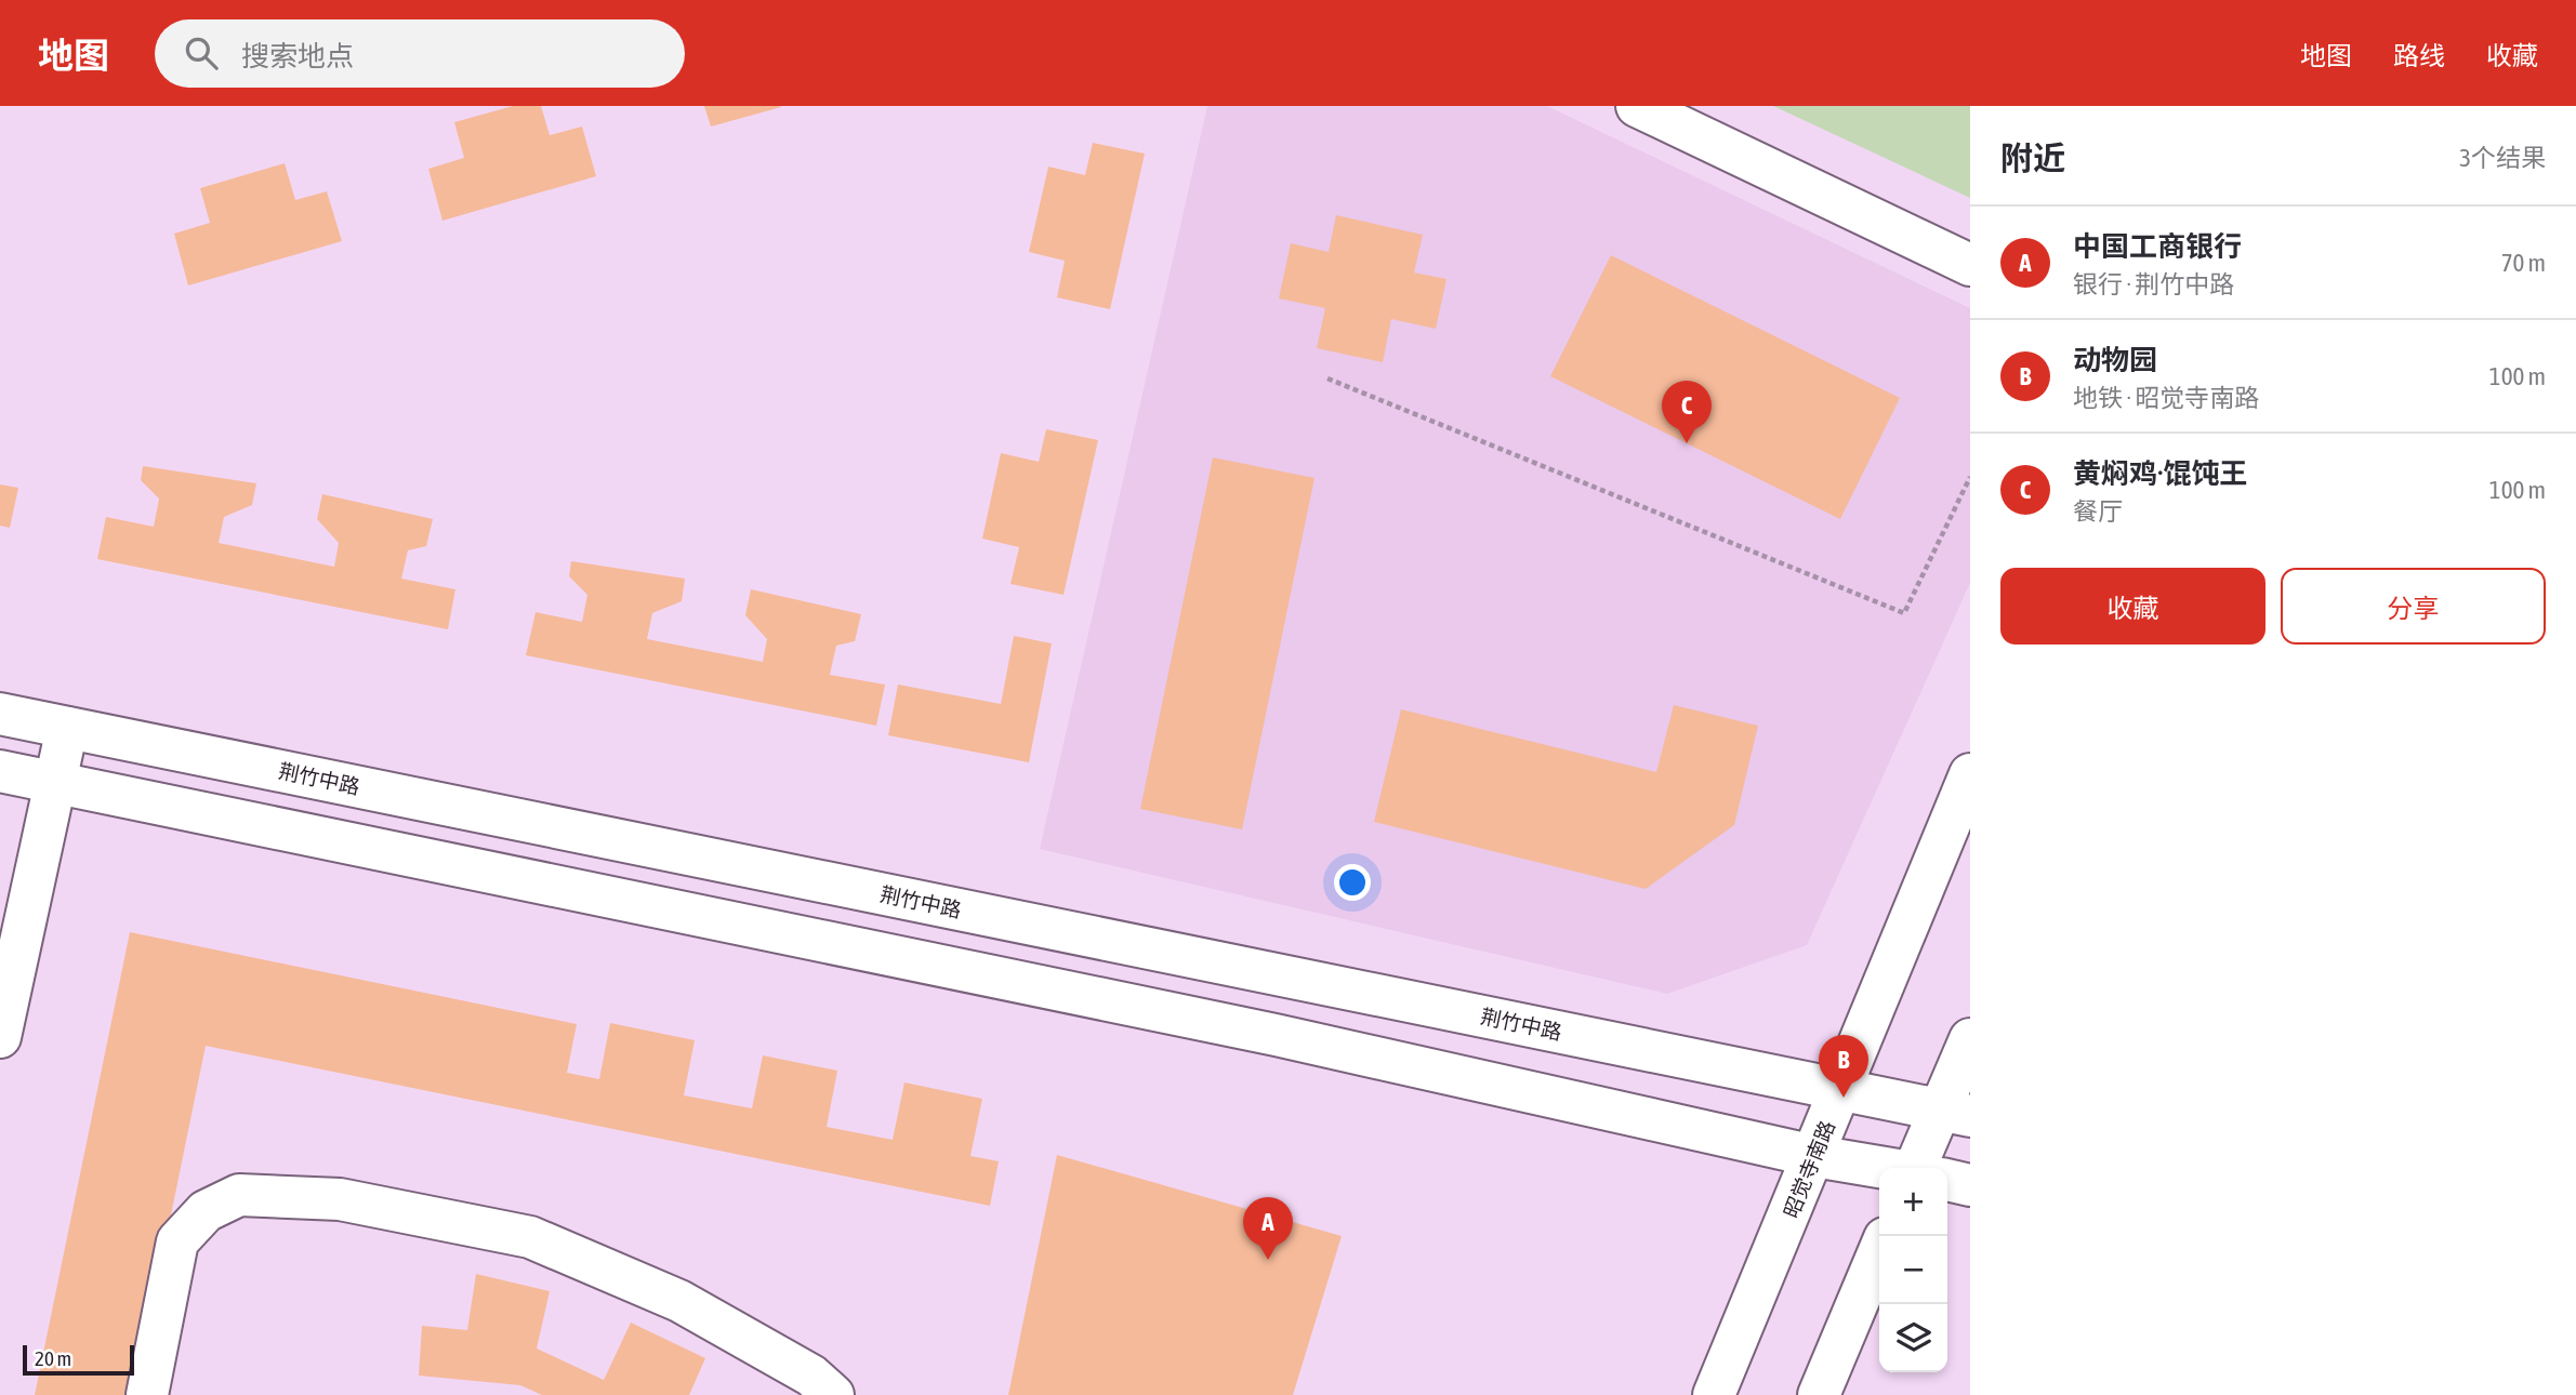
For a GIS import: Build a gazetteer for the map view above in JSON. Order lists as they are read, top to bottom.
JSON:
{
  "streets": {
    "main road": ["荆竹中路", "昭觉寺南路"]
  },
  "crossings": [
    ["荆竹中路", "昭觉寺南路"]
  ],
  "scale_bar": "20 m",
  "page": {
    "header": "地图",
    "search": "搜索地点",
    "nav": ["地图", "路线", "收藏"],
    "heading": ["附近", "3个结果"],
    "list": [
      {
        "mark": "A",
        "name": "中国工商银行",
        "note": "银行 · 荆竹中路",
        "value": "70 m"
      },
      {
        "mark": "B",
        "name": "动物园",
        "note": "地铁 · 昭觉寺南路",
        "value": "100 m"
      },
      {
        "mark": "C",
        "name": "黄焖鸡·馄饨王",
        "note": "餐厅",
        "value": "100 m"
      }
    ],
    "pins": ["C", "B", "A"],
    "buttons": ["收藏", "分享"],
    "map_buttons": ["+", "−"],
    "scale": "20 m"
  }
}
